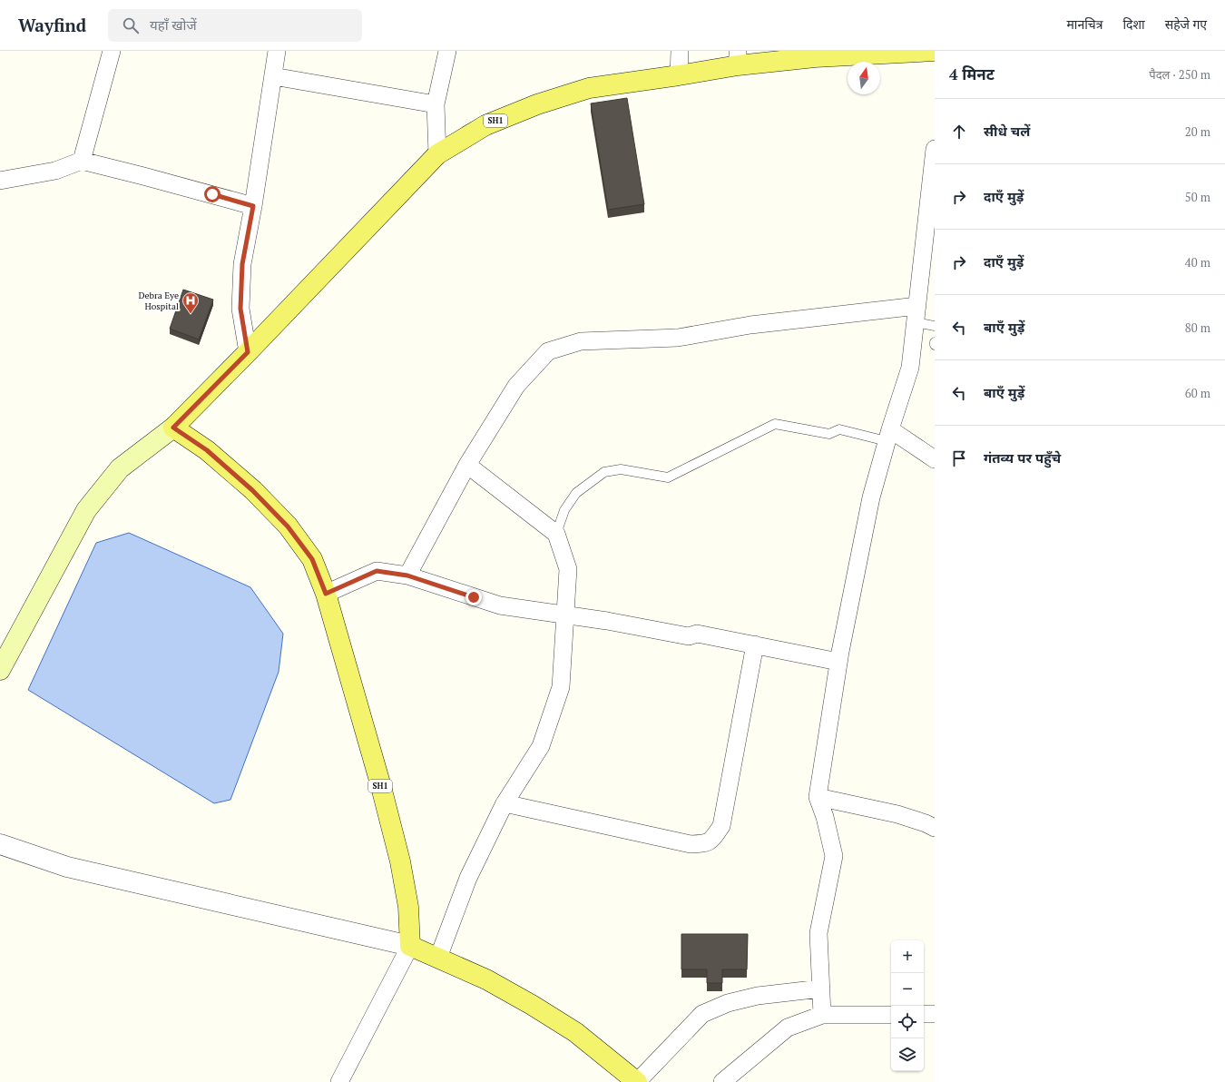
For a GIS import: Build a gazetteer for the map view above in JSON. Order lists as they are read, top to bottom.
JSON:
{
  "streets": {
    "main road": ["SH1"]
  },
  "places": {
    "hospital": ["Debra Eye Hospital"]
  },
  "north": "top",
  "page": {
    "header": "Wayfind",
    "search": "यहाँ खोजें",
    "nav": ["मानचित्र", "दिशा", "सहेजे गए"],
    "heading": ["4 मिनट", "पैदल · 250 m"],
    "list": [
      ["सीधे चलें", "20 m"],
      ["दाएँ मुड़ें", "50 m"],
      ["दाएँ मुड़ें", "40 m"],
      ["बाएँ मुड़ें", "80 m"],
      ["बाएँ मुड़ें", "60 m"],
      "गंतव्य पर पहुँचे"
    ],
    "map_buttons": ["+", "−"]
  }
}
